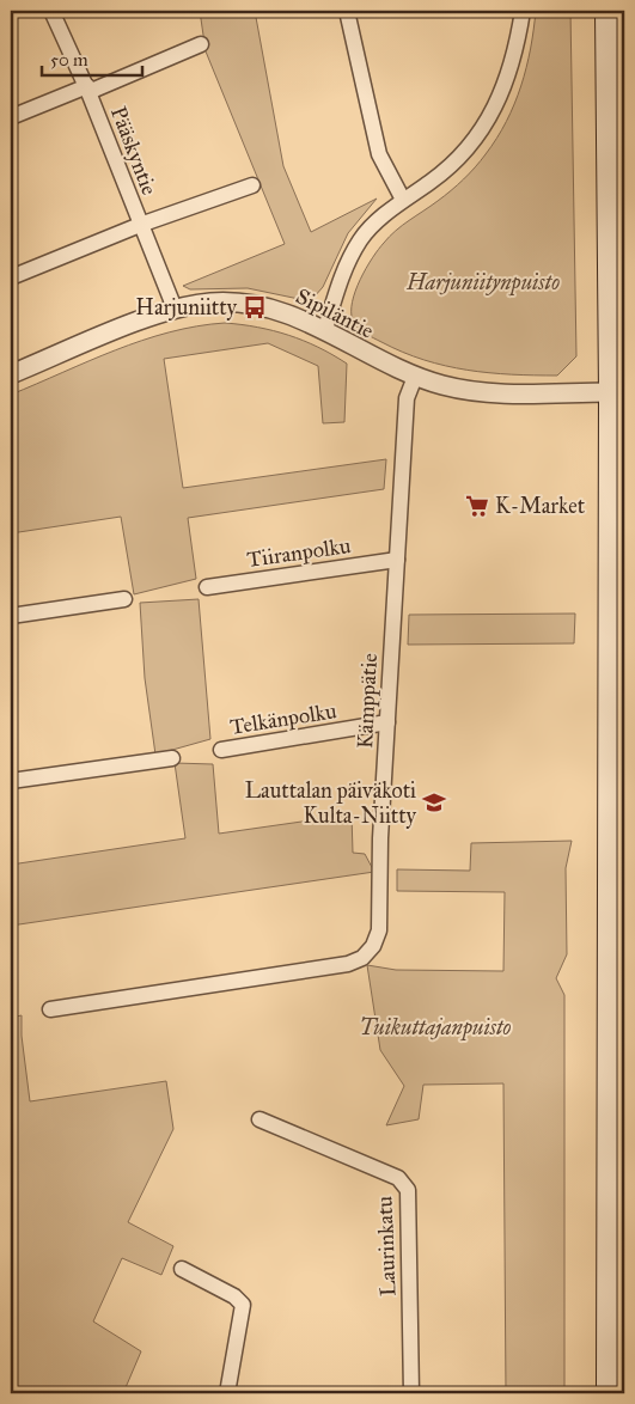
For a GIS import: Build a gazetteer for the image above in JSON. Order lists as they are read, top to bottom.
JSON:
{
  "streets": {
    "street": [
      "Pääskyntie",
      "Sipiläntie",
      "Tiiranpolku",
      "Kämppätie",
      "Telkänpolku",
      "Laurinkatu"
    ]
  },
  "crossings": [
    ["Pääskyntie", "Sipiläntie"],
    ["Sipiläntie", "Kämppätie"],
    ["Tiiranpolku", "Kämppätie"],
    ["Kämppätie", "Telkänpolku"]
  ],
  "parks": ["Harjuniitynpuisto", "Tuikuttajanpuisto"],
  "places": {
    "bus stop": ["Harjuniitty"],
    "supermarket": ["K-Market"],
    "school or university": ["Lauttalan päiväkoti Kulta-Niitty"]
  },
  "scale_bar": "50 m"
}
